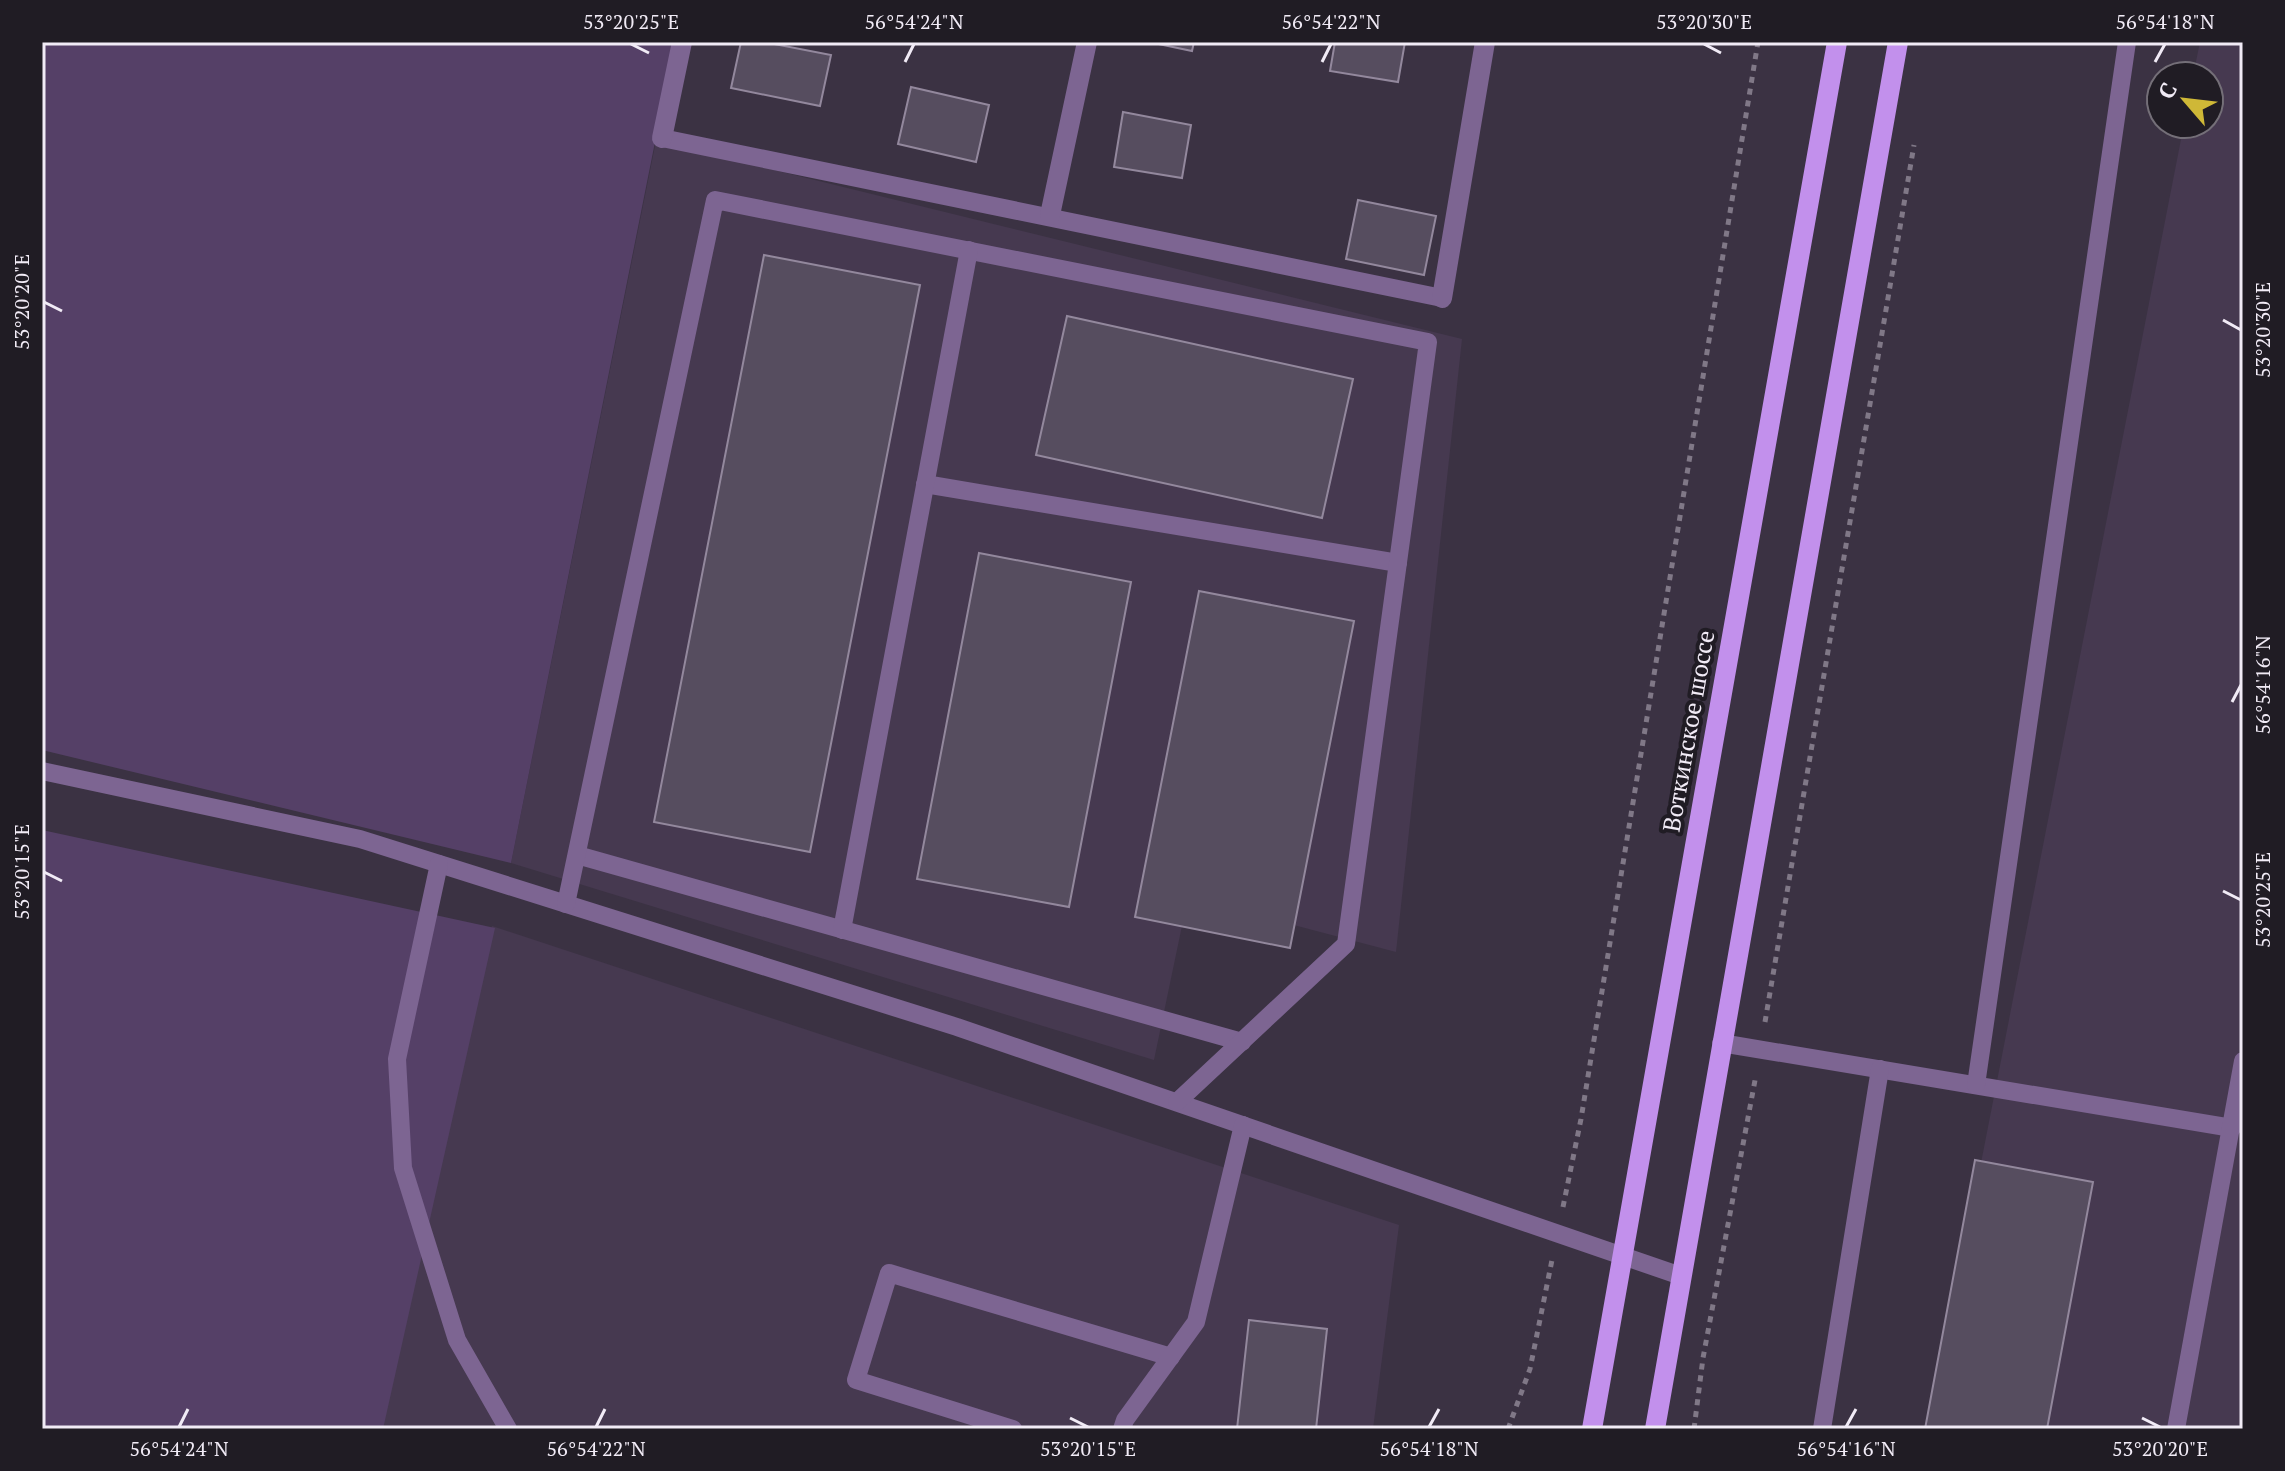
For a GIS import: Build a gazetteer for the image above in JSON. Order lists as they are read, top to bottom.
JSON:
{
  "streets": {
    "main road": ["Воткинское шоссе"]
  },
  "north": "top left",
  "coordinates": [
    "53°20'25\"E",
    "56°54'24\"N",
    "56°54'22\"N",
    "53°20'30\"E",
    "56°54'18\"N",
    "53°20'20\"E",
    "56°54'16\"N",
    "53°20'15\"E"
  ]
}
